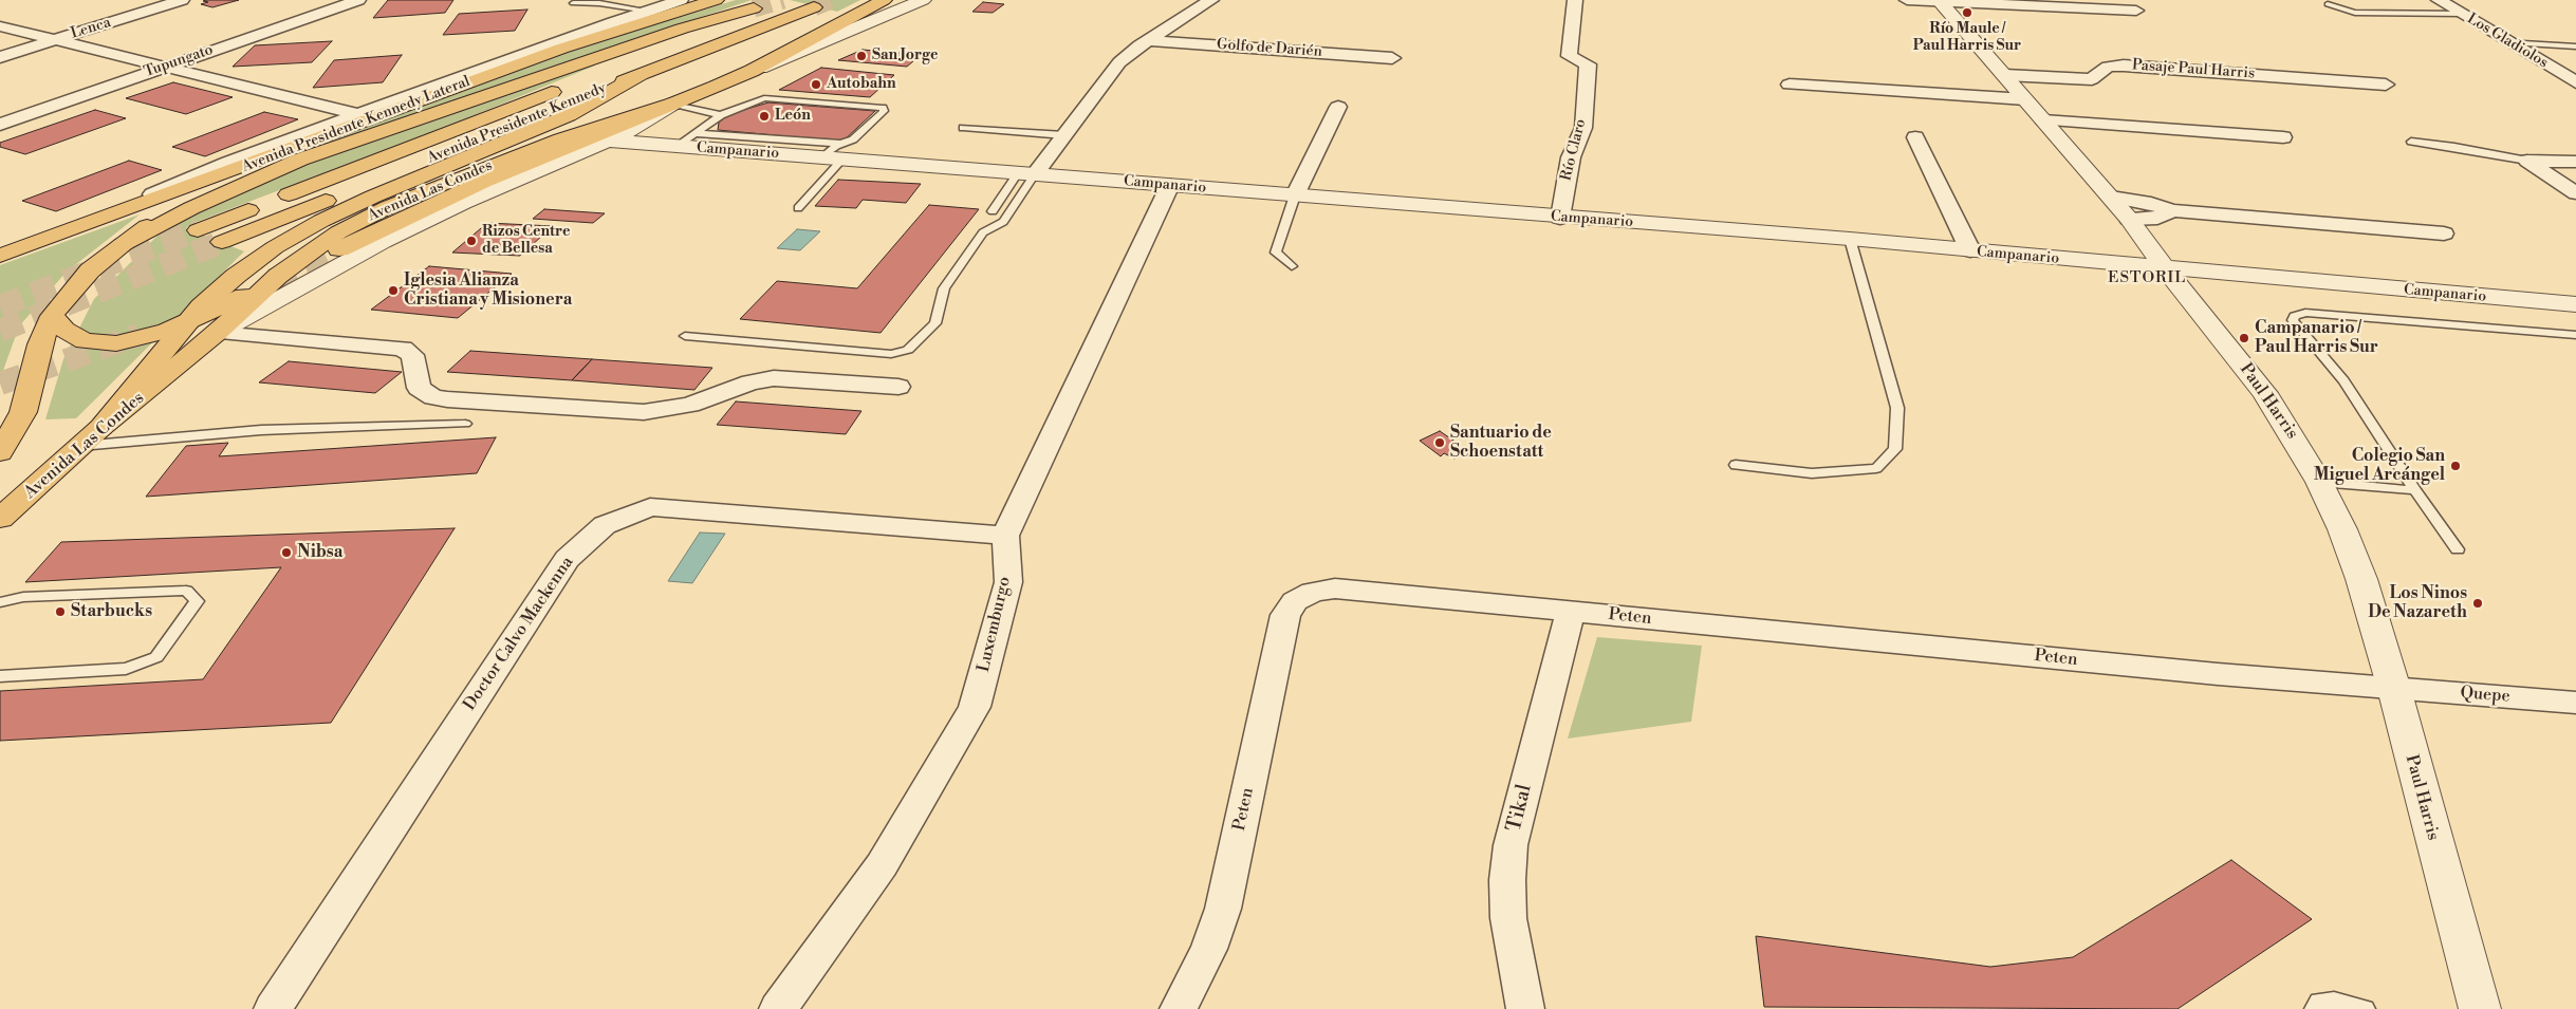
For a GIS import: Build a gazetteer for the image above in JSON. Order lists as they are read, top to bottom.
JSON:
{
  "streets": {
    "main road": ["Avenida Presidente Kennedy", "Avenida Presidente Kennedy Lateral", "Avenida Las Condes"],
    "street": [
      "Lenca",
      "Los Gladiolos",
      "Golfo de Darién",
      "Tupungato",
      "Pasaje Paul Harris",
      "Río Claro",
      "Campanario",
      "Paul Harris",
      "Peten",
      "Luxemburgo",
      "Doctor Calvo Mackenna",
      "Quepe",
      "Tikal"
    ]
  },
  "crossings": [
    ["Pasaje Paul Harris", "Paul Harris"],
    ["Río Claro", "Campanario"],
    ["Campanario", "Avenida Las Condes"],
    ["Campanario", "Paul Harris"],
    ["Campanario", "Luxemburgo"],
    ["Paul Harris", "Peten"],
    ["Paul Harris", "Quepe"],
    ["Peten", "Quepe"],
    ["Peten", "Tikal"],
    ["Luxemburgo", "Doctor Calvo Mackenna"]
  ],
  "districts": ["ESTORIL"],
  "places": [
    "Río Maule / Paul Harris Sur",
    "San Jorge",
    "Autobahn",
    "León",
    "Rizos Centre de Bellesa",
    "Iglesia Alianza Cristiana y Misionera",
    "Campanario / Paul Harris Sur",
    "Santuario de Schoenstatt",
    "Colegio San Miguel Arcángel",
    "Nibsa",
    "Los Ninos De Nazareth",
    "Starbucks"
  ]
}
